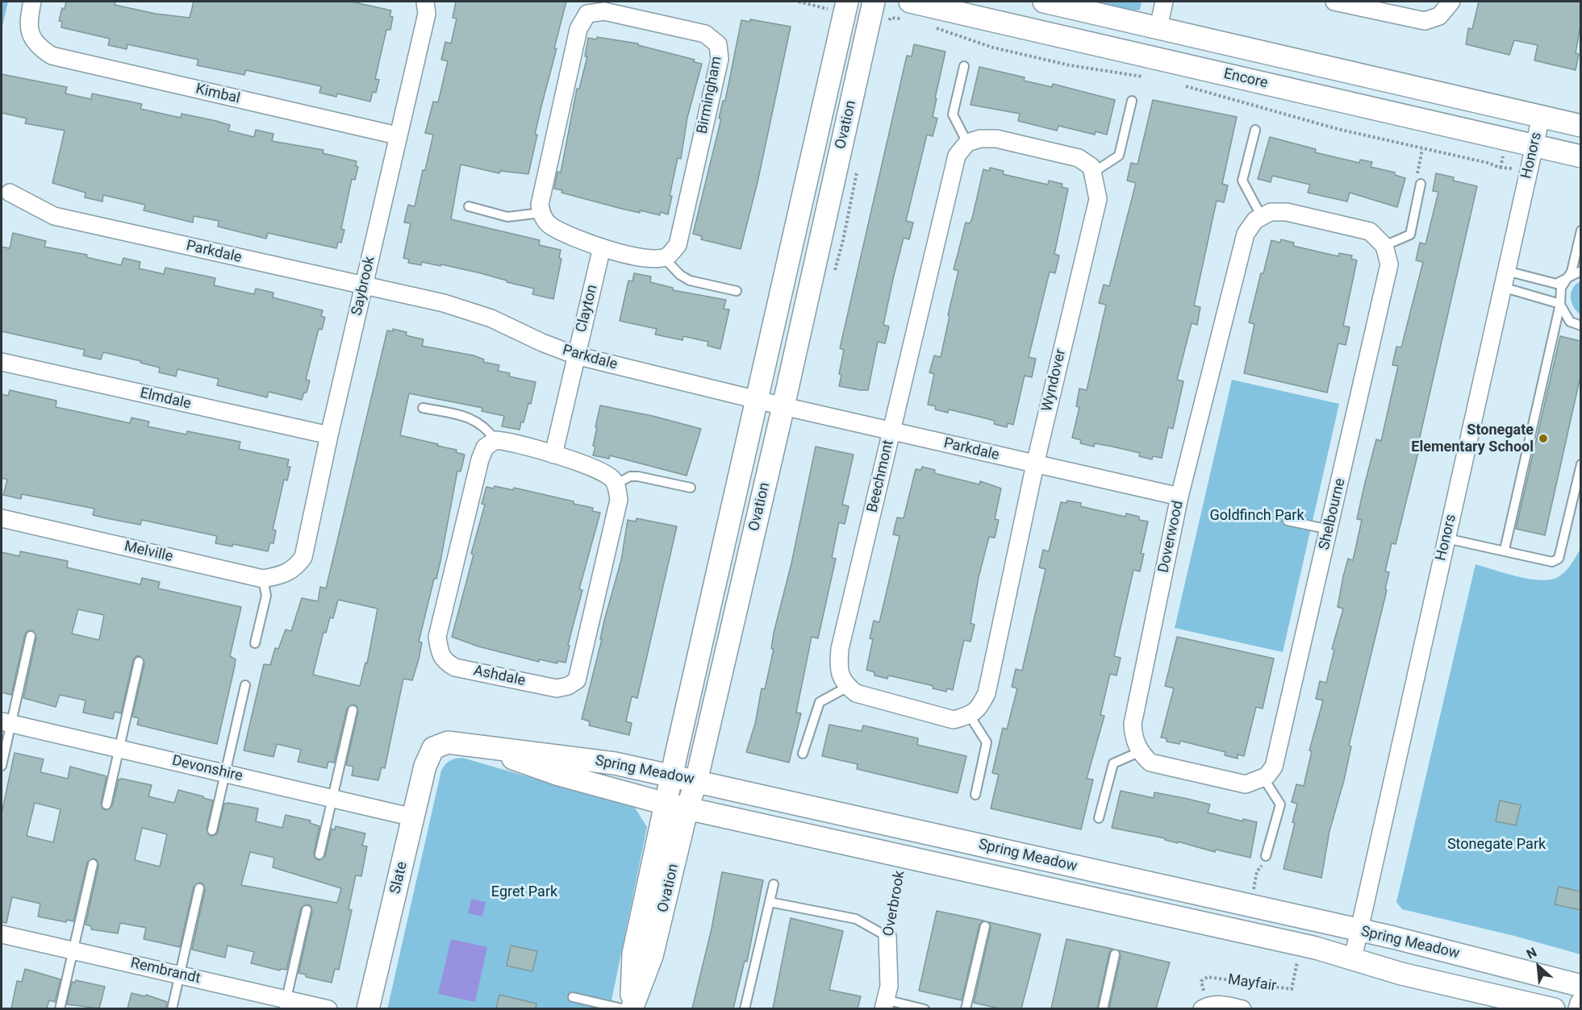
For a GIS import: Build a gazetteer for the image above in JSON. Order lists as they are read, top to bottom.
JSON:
{
  "streets": {
    "street": [
      "Encore",
      "Kimbal",
      "Birmingham",
      "Ovation",
      "Honors",
      "Parkdale",
      "Saybrook",
      "Clayton",
      "Wyndover",
      "Elmdale",
      "Beechmont",
      "Shelbourne",
      "Doverwood",
      "Melville",
      "Ashdale",
      "Devonshire",
      "Spring Meadow",
      "Slate",
      "Overbrook",
      "Rembrandt"
    ],
    "path": ["Mayfair"]
  },
  "crossings": [
    ["Encore", "Honors"],
    ["Kimbal", "Saybrook"],
    ["Ovation", "Parkdale"],
    ["Ovation", "Spring Meadow"],
    ["Honors", "Spring Meadow"],
    ["Parkdale", "Saybrook"],
    ["Parkdale", "Clayton"],
    ["Parkdale", "Wyndover"],
    ["Parkdale", "Beechmont"],
    ["Parkdale", "Doverwood"],
    ["Saybrook", "Elmdale"],
    ["Saybrook", "Melville"],
    ["Devonshire", "Slate"],
    ["Spring Meadow", "Slate"],
    ["Spring Meadow", "Overbrook"],
    ["Spring Meadow", "Mayfair"]
  ],
  "parks": ["Goldfinch Park", "Stonegate Park", "Egret Park"],
  "places": ["Stonegate Elementary School"],
  "north": "top left"
}
